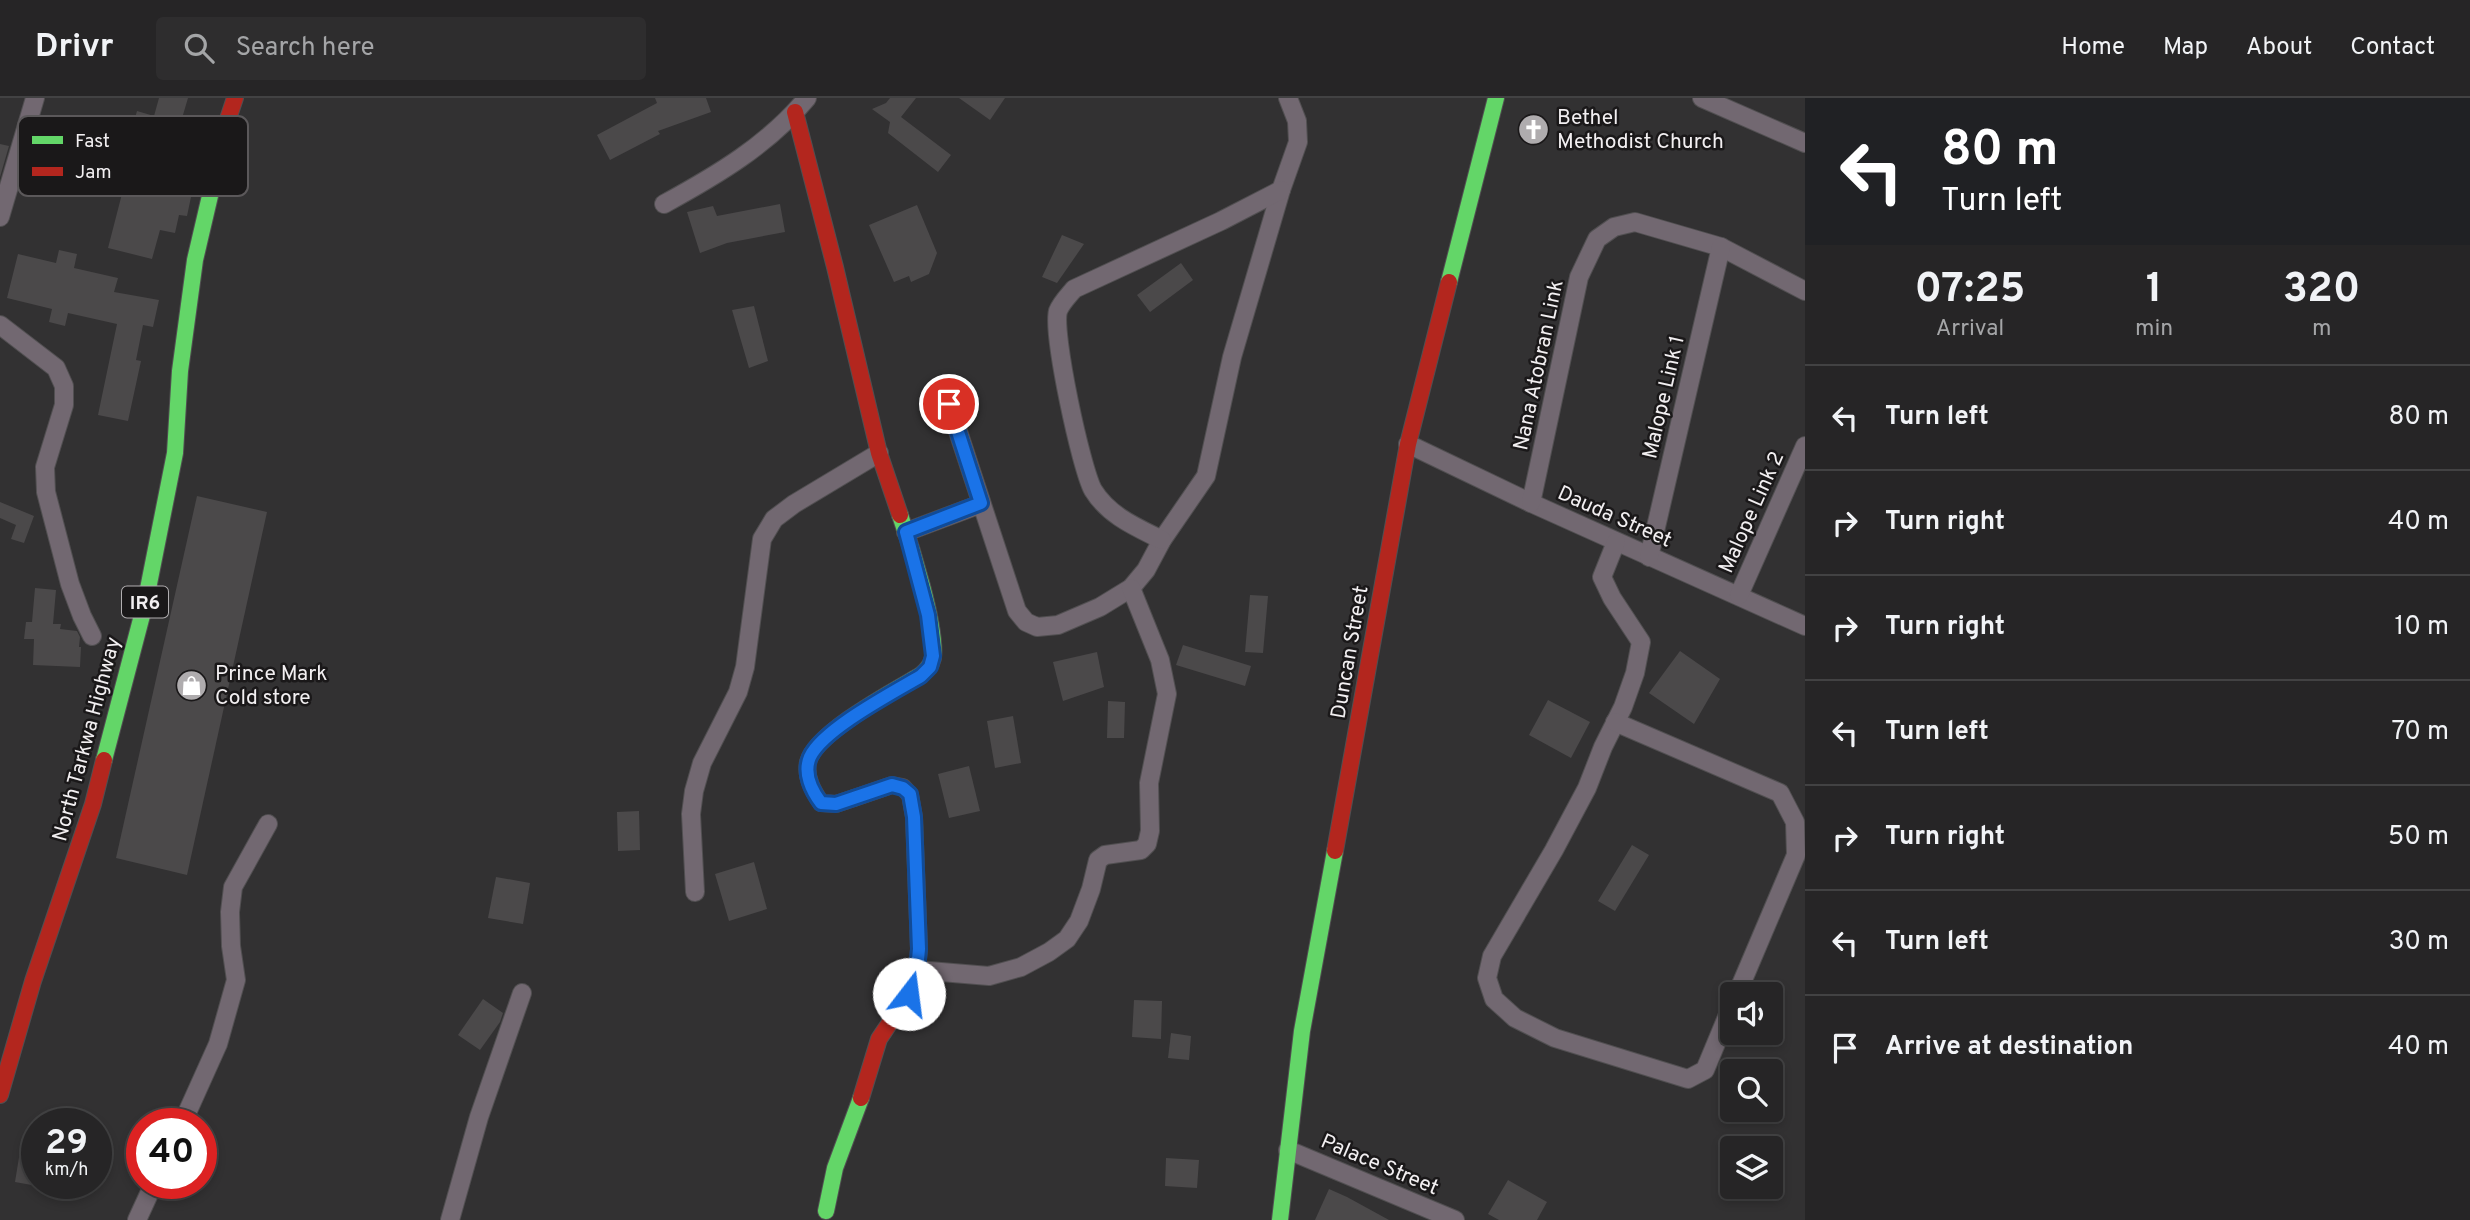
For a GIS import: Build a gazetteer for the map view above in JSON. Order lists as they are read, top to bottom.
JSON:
{
  "streets": {
    "street": [
      "Nana Atobran Link",
      "Malope Link 1",
      "Malope Link 2",
      "Dauda Street",
      "IR6",
      "Duncan Street",
      "North Tarkwa Highway",
      "Palace Street"
    ]
  },
  "crossings": [
    ["Nana Atobran Link", "Malope Link 1"],
    ["Nana Atobran Link", "Dauda Street"],
    ["Malope Link 1", "Dauda Street"],
    ["Malope Link 2", "Dauda Street"],
    ["Dauda Street", "Duncan Street"],
    ["Duncan Street", "Palace Street"]
  ],
  "places": {
    "church": ["Bethel Methodist Church"],
    "shop": ["Prince Mark Cold store"]
  },
  "legend": ["Fast", "Jam"],
  "page": {
    "header": "Drivr",
    "search": "Search here",
    "nav": [
      "Home",
      "Map",
      "About",
      "Contact"
    ],
    "turn": ["80 m", "Turn left"],
    "eta": [
      "07:25",
      "Arrival",
      "1",
      "min",
      "320",
      "m"
    ],
    "list": [
      {
        "name": "Turn left",
        "value": "80 m"
      },
      {
        "name": "Turn right",
        "value": "40 m"
      },
      {
        "name": "Turn right",
        "value": "10 m"
      },
      {
        "name": "Turn left",
        "value": "70 m"
      },
      {
        "name": "Turn right",
        "value": "50 m"
      },
      {
        "name": "Turn left",
        "value": "30 m"
      },
      {
        "name": "Arrive at destination",
        "value": "40 m"
      }
    ],
    "speed": "29 km/h",
    "limit": "40"
  }
}
